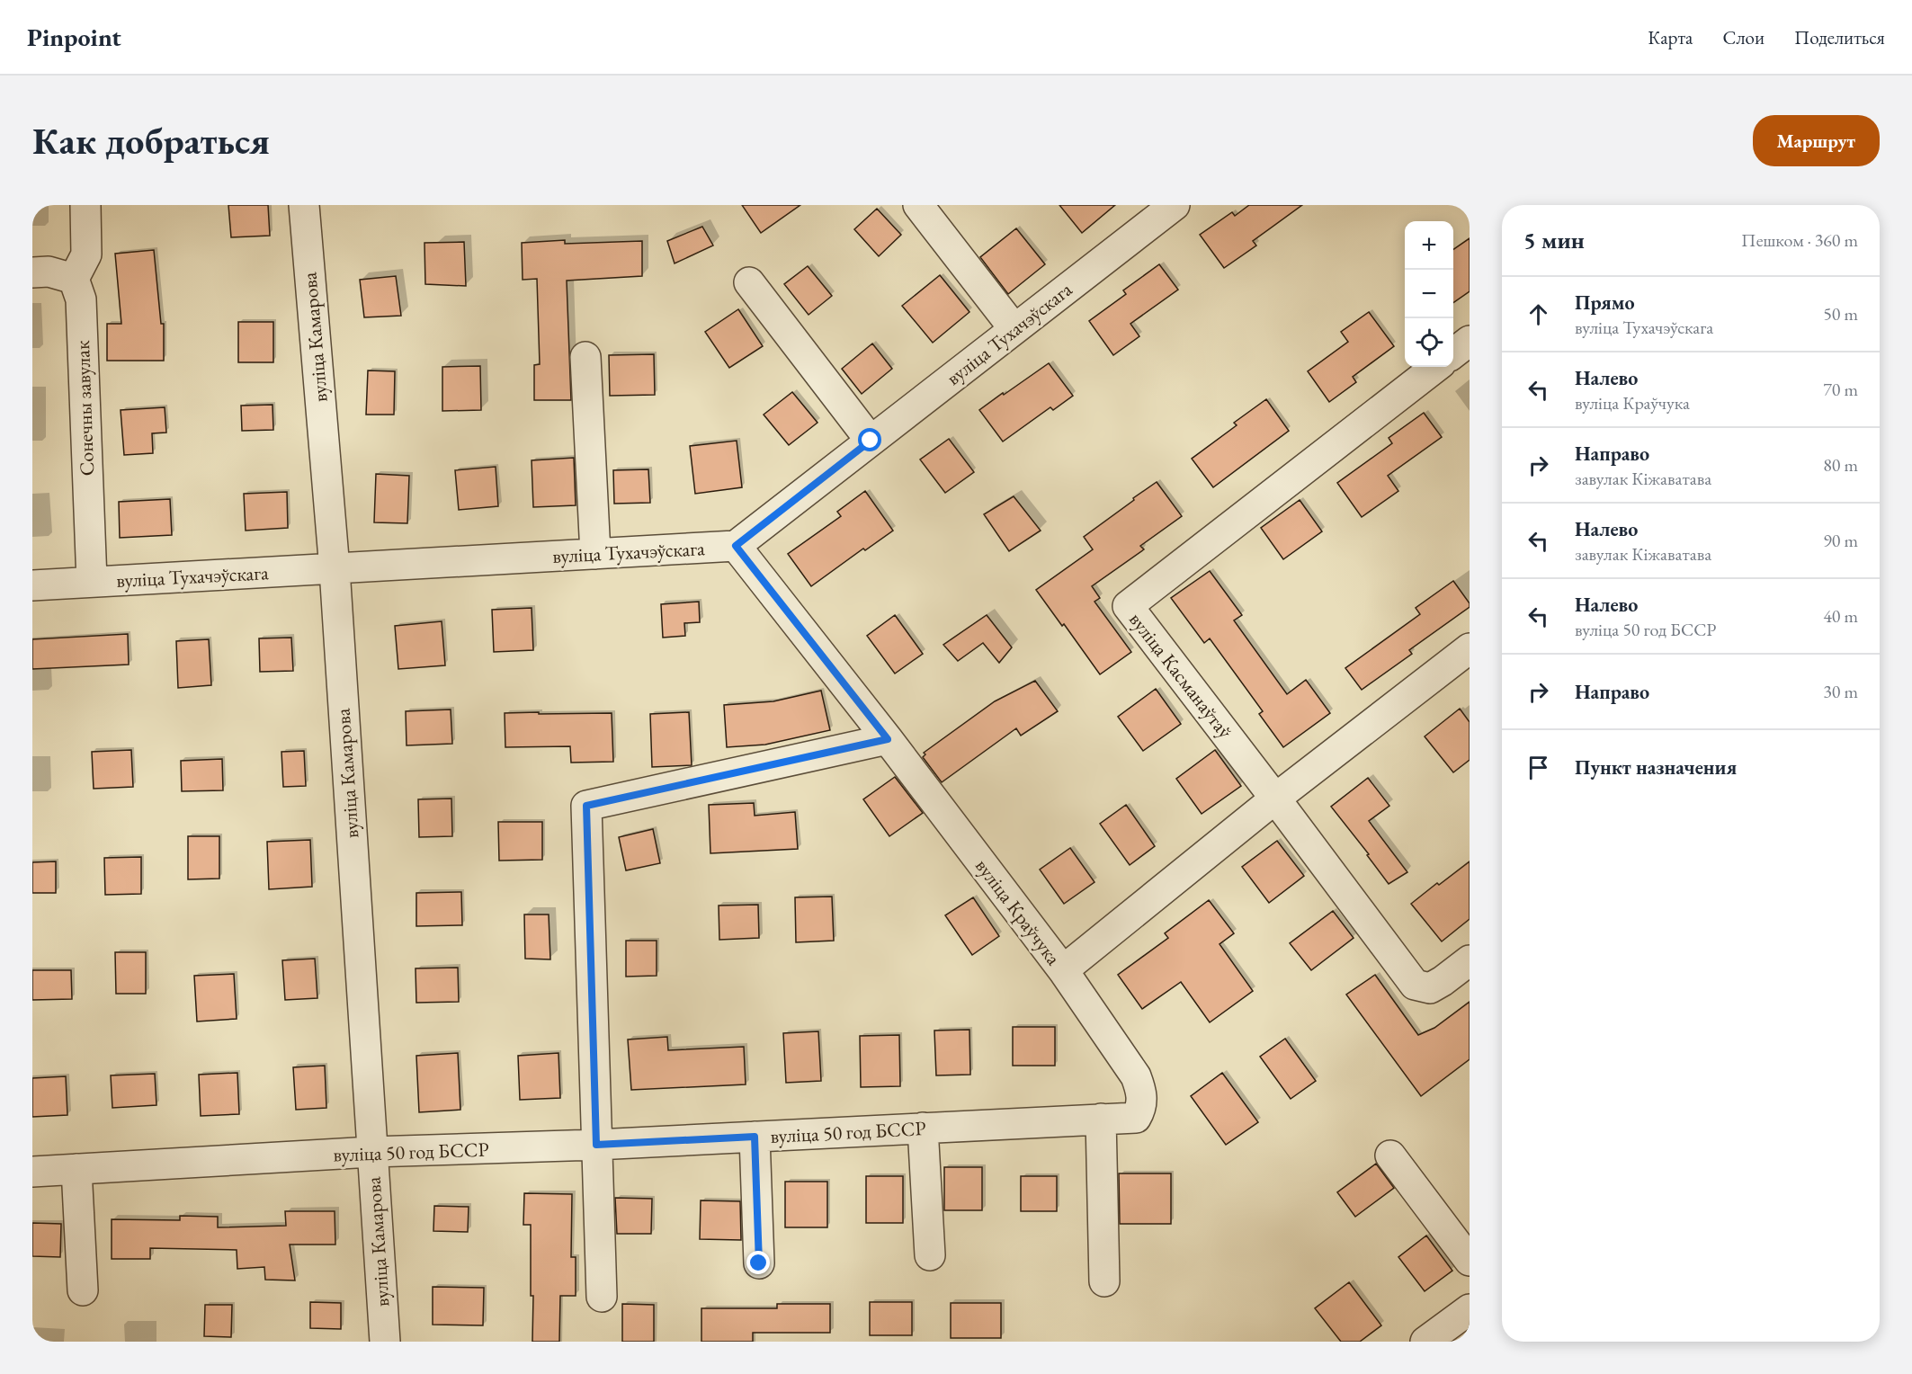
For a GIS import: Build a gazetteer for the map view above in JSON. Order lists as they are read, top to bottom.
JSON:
{
  "streets": {
    "street": [
      "вуліца Тухачэўскага",
      "вуліца Камарова",
      "Сонечны завулак",
      "вуліца Касманаўтаў",
      "вуліца Краўчука",
      "вуліца 50 год БССР"
    ]
  },
  "crossings": [
    ["вуліца Тухачэўскага", "вуліца Камарова"],
    ["вуліца Тухачэўскага", "Сонечны завулак"],
    ["вуліца Тухачэўскага", "вуліца Краўчука"],
    ["вуліца Камарова", "вуліца 50 год БССР"],
    ["вуліца Касманаўтаў", "вуліца Краўчука"],
    ["вуліца Краўчука", "вуліца 50 год БССР"]
  ],
  "page": {
    "header": "Pinpoint",
    "nav": ["Карта", "Слои", "Поделиться"],
    "buttons": "Маршрут",
    "title": "Как добраться",
    "heading": ["5 мин", "Пешком · 360 m"],
    "map_buttons": ["+", "−"],
    "list": [
      ["Прямо", "вуліца Тухачэўскага", "50 m"],
      ["Налево", "вуліца Краўчука", "70 m"],
      ["Направо", "завулак Кіжаватава", "80 m"],
      ["Налево", "завулак Кіжаватава", "90 m"],
      ["Налево", "вуліца 50 год БССР", "40 m"],
      ["Направо", "30 m"],
      "Пункт назначения"
    ]
  }
}
